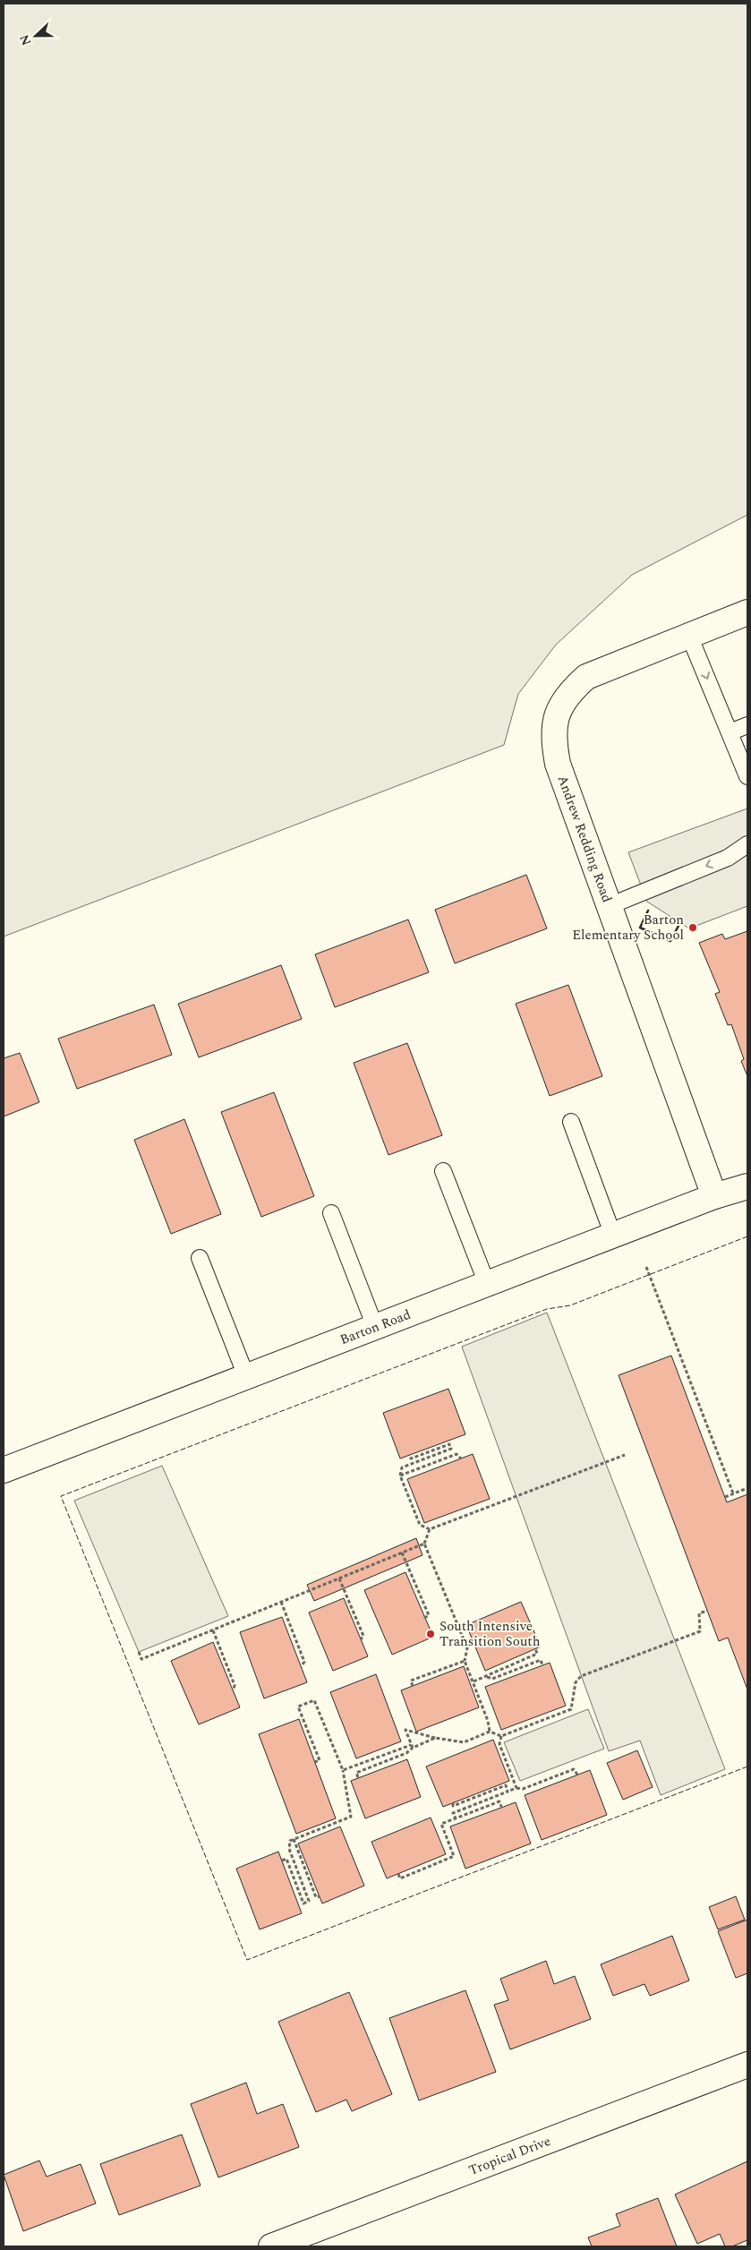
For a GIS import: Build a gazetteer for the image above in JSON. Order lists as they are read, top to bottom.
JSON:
{
  "streets": {
    "street": ["Andrew Redding Road", "Barton Road", "Tropical Drive"]
  },
  "crossings": [
    ["Andrew Redding Road", "Barton Road"]
  ],
  "places": ["Barton Elementary School", "South Intensive Transition South"],
  "north": "left"
}
